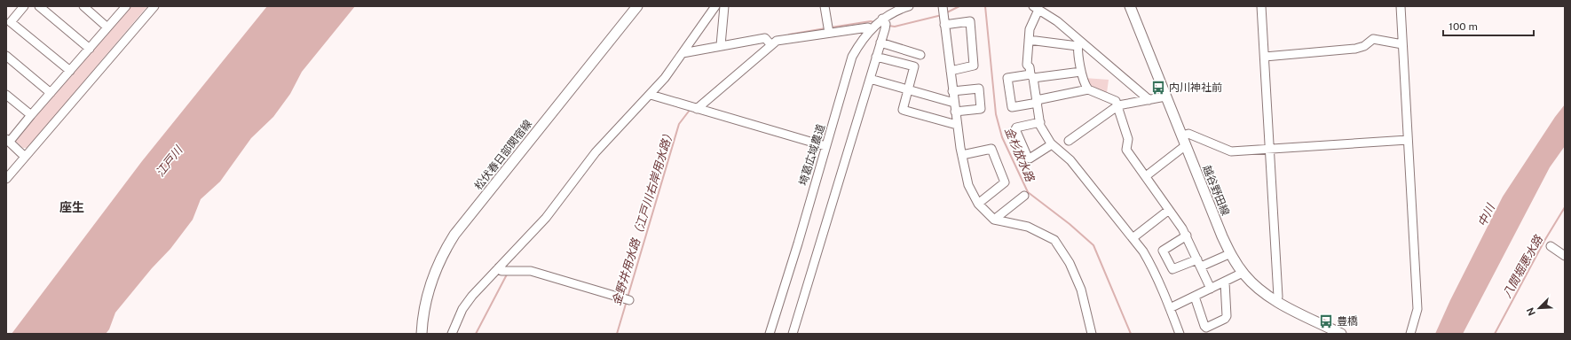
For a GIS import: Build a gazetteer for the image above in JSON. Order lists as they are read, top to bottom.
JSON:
{
  "streets": {
    "main road": ["松伏春日部関宿線", "越谷野田線"],
    "street": ["埼葛広域農道"]
  },
  "districts": ["座生"],
  "water": [
    "金杉放水路",
    "江戸川",
    "中川",
    "金野井用水路（江戸川右岸用水路）",
    "八間堀悪水路"
  ],
  "places": {
    "bus stop": ["内川神社前", "豊橋"]
  },
  "scale_bar": "100 m",
  "north": "bottom left"
}
